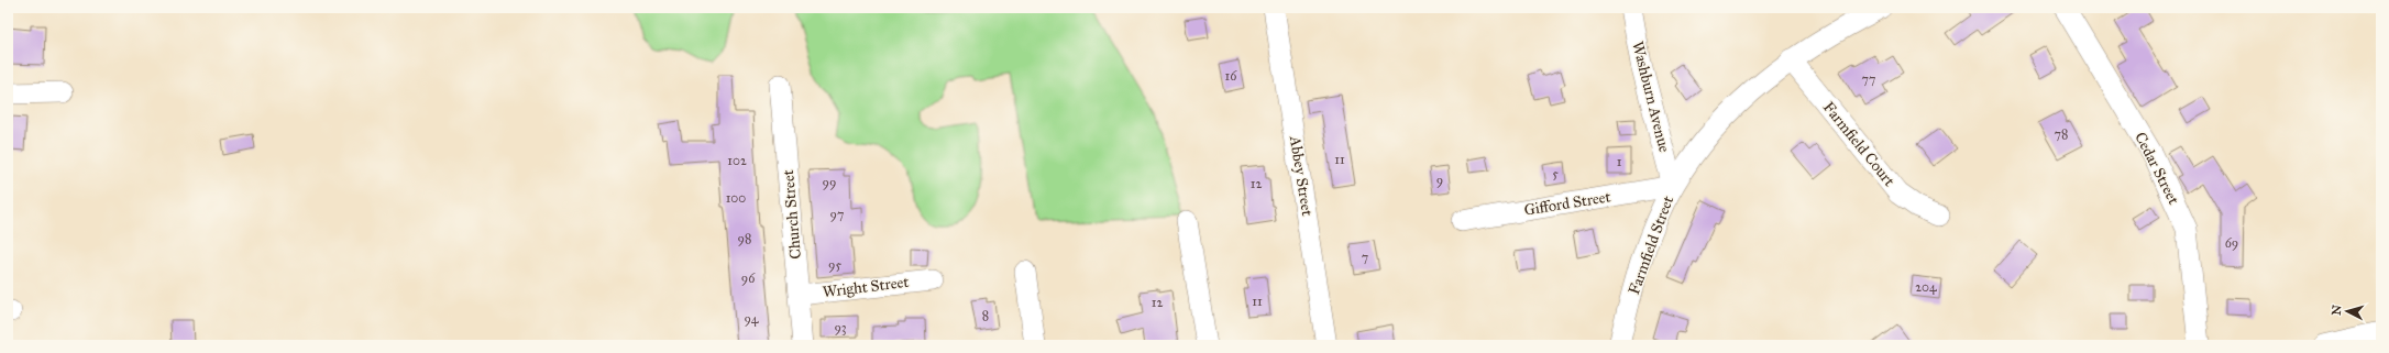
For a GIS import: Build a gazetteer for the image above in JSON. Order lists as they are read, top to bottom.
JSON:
{
  "streets": {
    "street": [
      "Washburn Avenue",
      "Farmfield Court",
      "Cedar Street",
      "Abbey Street",
      "Gifford Street",
      "Church Street",
      "Farmfield Street",
      "Wright Street"
    ]
  },
  "crossings": [
    ["Washburn Avenue", "Gifford Street"],
    ["Washburn Avenue", "Farmfield Street"],
    ["Farmfield Court", "Farmfield Street"],
    ["Gifford Street", "Farmfield Street"],
    ["Church Street", "Wright Street"]
  ],
  "house_numbers": [
    "16",
    "77",
    "78",
    "11",
    "102",
    "1",
    "5",
    "9",
    "99",
    "12",
    "100",
    "97",
    "98",
    "69",
    "7",
    "95",
    "96",
    "204",
    "11",
    "12",
    "8",
    "94",
    "93"
  ],
  "north": "left"
}
